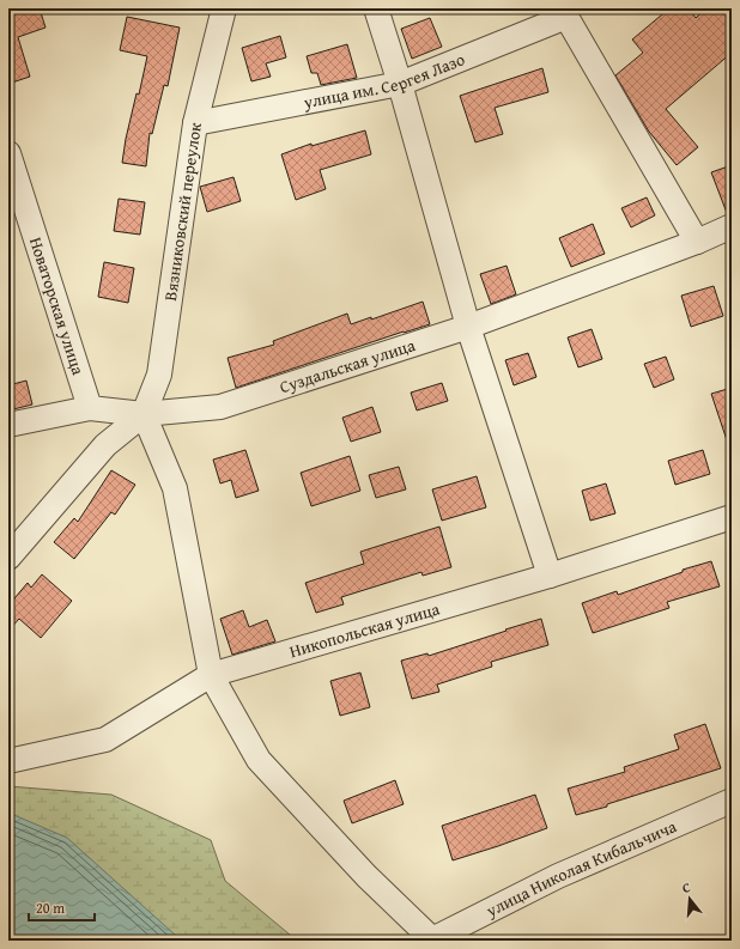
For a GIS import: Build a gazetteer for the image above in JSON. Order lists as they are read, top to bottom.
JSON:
{
  "streets": {
    "street": [
      "улица им. Сергея Лазо",
      "Вязниковский переулок",
      "Новаторская улица",
      "Суздальская улица",
      "Никопольская улица",
      "улица Николая Кибальчича"
    ]
  },
  "crossings": [
    ["улица им. Сергея Лазо", "Вязниковский переулок"],
    ["Вязниковский переулок", "Суздальская улица"]
  ],
  "scale_bar": "20 m",
  "north": "top"
}
